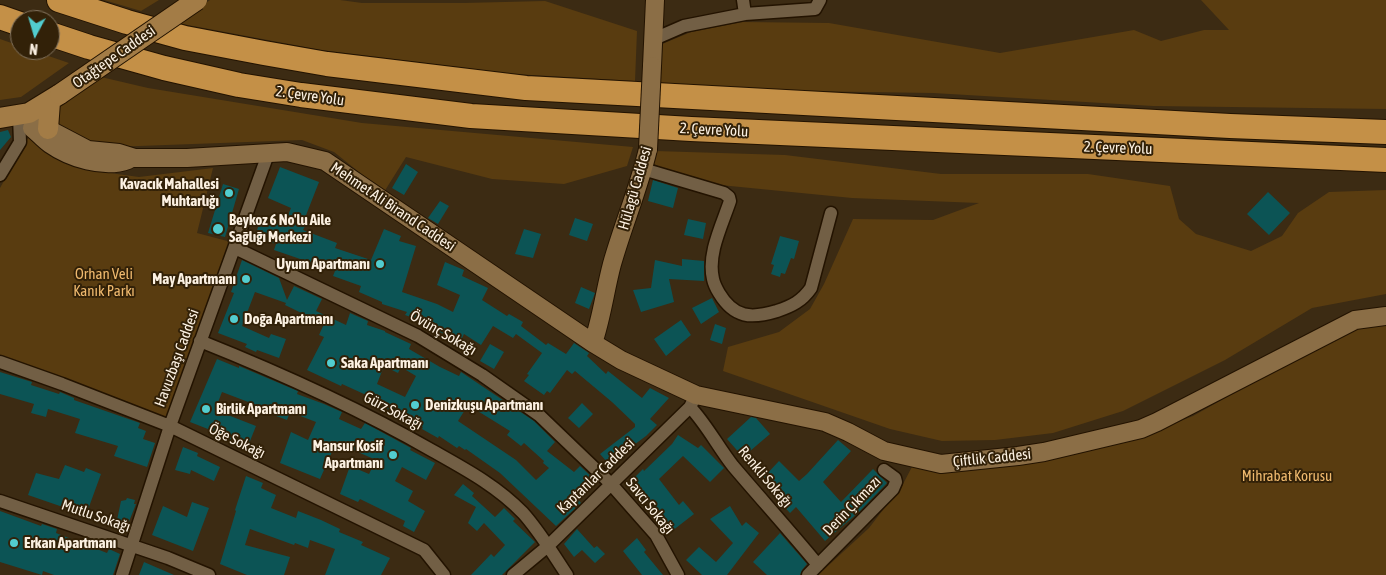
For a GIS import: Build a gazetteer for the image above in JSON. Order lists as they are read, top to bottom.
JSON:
{
  "streets": {
    "highway": ["2. Çevre Yolu"],
    "main road": [
      "Otağtepe Caddesi",
      "Hülagü Caddesi",
      "Mehmet Ali Birand Caddesi",
      "Çiftlik Caddesi"
    ],
    "street": [
      "Övünç Sokağı",
      "Havuzbaşı Caddesi",
      "Gürz Sokağı",
      "Öḡe Sokağı",
      "Kaptanlar Caddesi",
      "Renkli Sokağı",
      "Savcı Sokağı",
      "Derin Çıkmazı",
      "Mutlu Sokağı"
    ]
  },
  "crossings": [
    ["Otağtepe Caddesi", "Mehmet Ali Birand Caddesi"],
    ["Hülagü Caddesi", "Mehmet Ali Birand Caddesi"],
    ["Hülagü Caddesi", "Çiftlik Caddesi"],
    ["Mehmet Ali Birand Caddesi", "Havuzbaşı Caddesi"],
    ["Mehmet Ali Birand Caddesi", "Çiftlik Caddesi"],
    ["Övünç Sokağı", "Havuzbaşı Caddesi"],
    ["Övünç Sokağı", "Kaptanlar Caddesi"],
    ["Övünç Sokağı", "Savcı Sokağı"],
    ["Havuzbaşı Caddesi", "Gürz Sokağı"],
    ["Havuzbaşı Caddesi", "Öḡe Sokağı"],
    ["Havuzbaşı Caddesi", "Mutlu Sokağı"],
    ["Gürz Sokağı", "Kaptanlar Caddesi"],
    ["Çiftlik Caddesi", "Kaptanlar Caddesi"],
    ["Çiftlik Caddesi", "Renkli Sokağı"],
    ["Kaptanlar Caddesi", "Renkli Sokağı"],
    ["Kaptanlar Caddesi", "Savcı Sokağı"],
    ["Renkli Sokağı", "Derin Çıkmazı"]
  ],
  "parks": ["Orhan Veli Kanık Parkı", "Mihrabat Korusu"],
  "places": [
    "Kavacık Mahallesi Muhtarlığı",
    "Beykoz 6 No'lu Aile Saḡlıḡı Merkezi",
    "Uyum Apartmanı",
    "May Apartmanı",
    "Doḡa Apartmanı",
    "Saka Apartmanı",
    "Denizkuşu Apartmanı",
    "Birlik Apartmanı",
    "Mansur Kosif Apartmanı",
    "Erkan Apartmanı"
  ],
  "north": "bottom"
}
